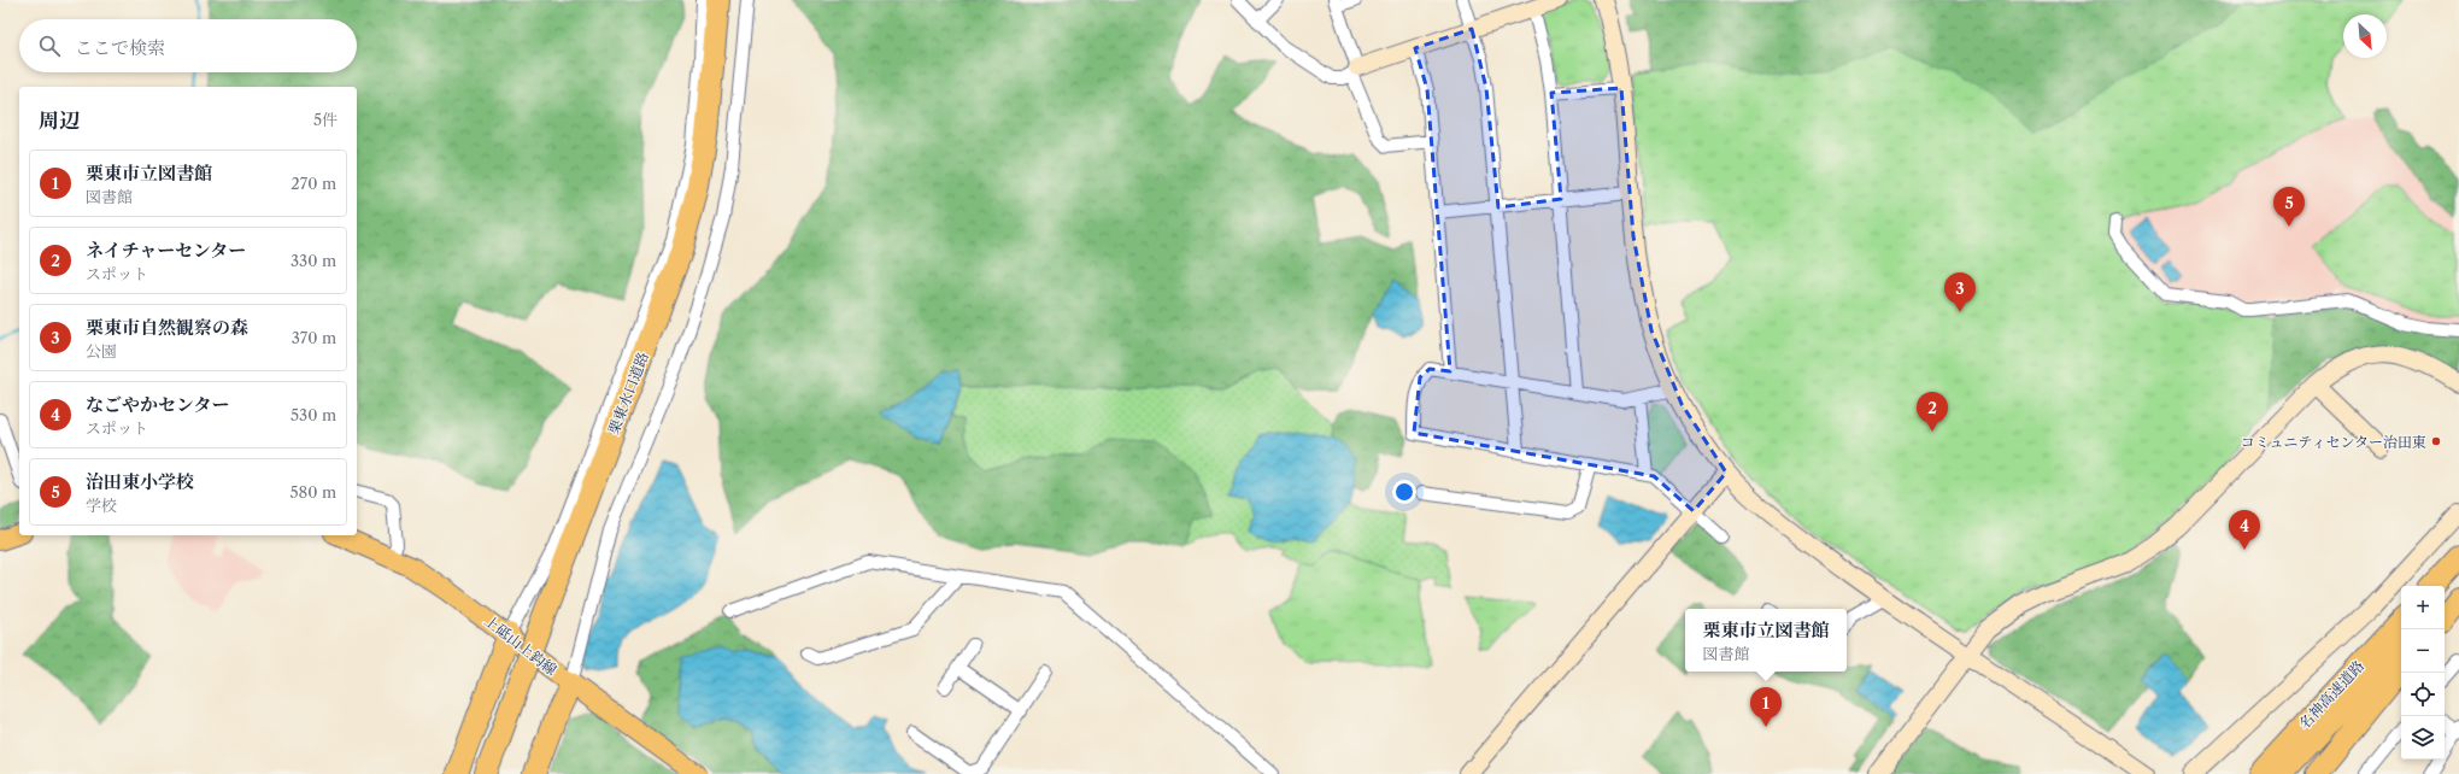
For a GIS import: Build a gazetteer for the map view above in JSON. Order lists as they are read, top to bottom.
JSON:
{
  "streets": {
    "highway": ["栗東水口道路", "名神高速道路"],
    "main road": ["上砥山上鈎線"]
  },
  "places": ["コミュニティセンター治田東"],
  "north": "bottom right",
  "page": {
    "search": "ここで検索",
    "heading": ["周辺", "5件"],
    "list": [
      {
        "mark": "1",
        "name": "栗東市立図書館",
        "note": "図書館",
        "value": "270 m"
      },
      {
        "mark": "2",
        "name": "ネイチャーセンター",
        "note": "スポット",
        "value": "330 m"
      },
      {
        "mark": "3",
        "name": "栗東市自然観察の森",
        "note": "公園",
        "value": "370 m"
      },
      {
        "mark": "4",
        "name": "なごやかセンター",
        "note": "スポット",
        "value": "530 m"
      },
      {
        "mark": "5",
        "name": "治田東小学校",
        "note": "学校",
        "value": "580 m"
      }
    ],
    "pins": [
      "5",
      "3",
      "2",
      "4",
      "1"
    ],
    "map_buttons": ["+", "−"],
    "popup": ["栗東市立図書館", "図書館"]
  }
}
